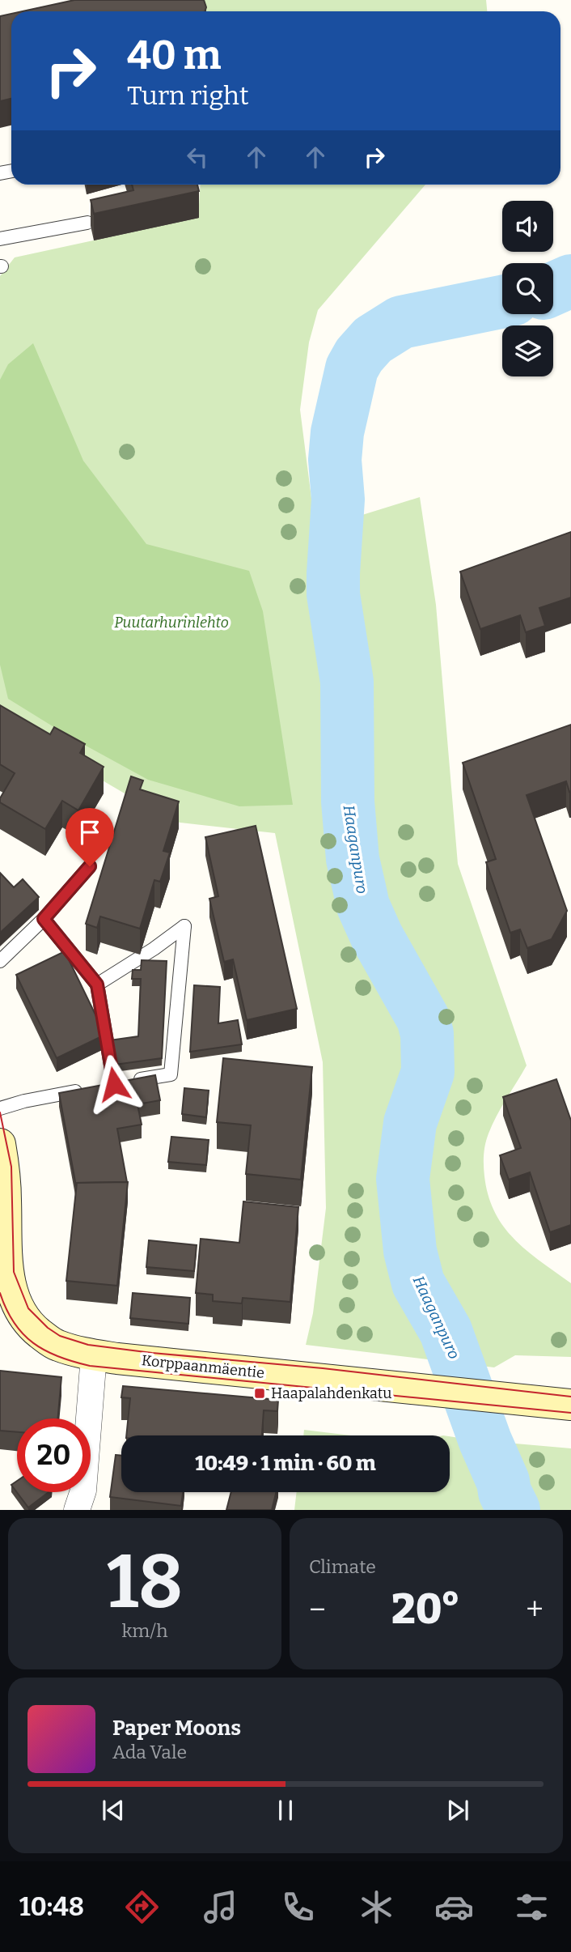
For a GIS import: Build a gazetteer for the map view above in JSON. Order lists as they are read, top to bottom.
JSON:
{
  "streets": {
    "street": ["Korppaanmäentie"]
  },
  "water": ["Haaganpuro"],
  "parks": ["Puutarhurinlehto"],
  "places": {
    "transit": ["Haapalahdenkatu"]
  },
  "page": {
    "turn": ["40 m", "Turn right"],
    "limit": "20",
    "trip": "10:49 · 1 min · 60 m",
    "tile": [
      ["18", "km/h"],
      "Climate"
    ],
    "heat": ["−", "20°", "+"],
    "song": ["Paper Moons", "Ada Vale"],
    "tabs": "10:48"
  }
}
